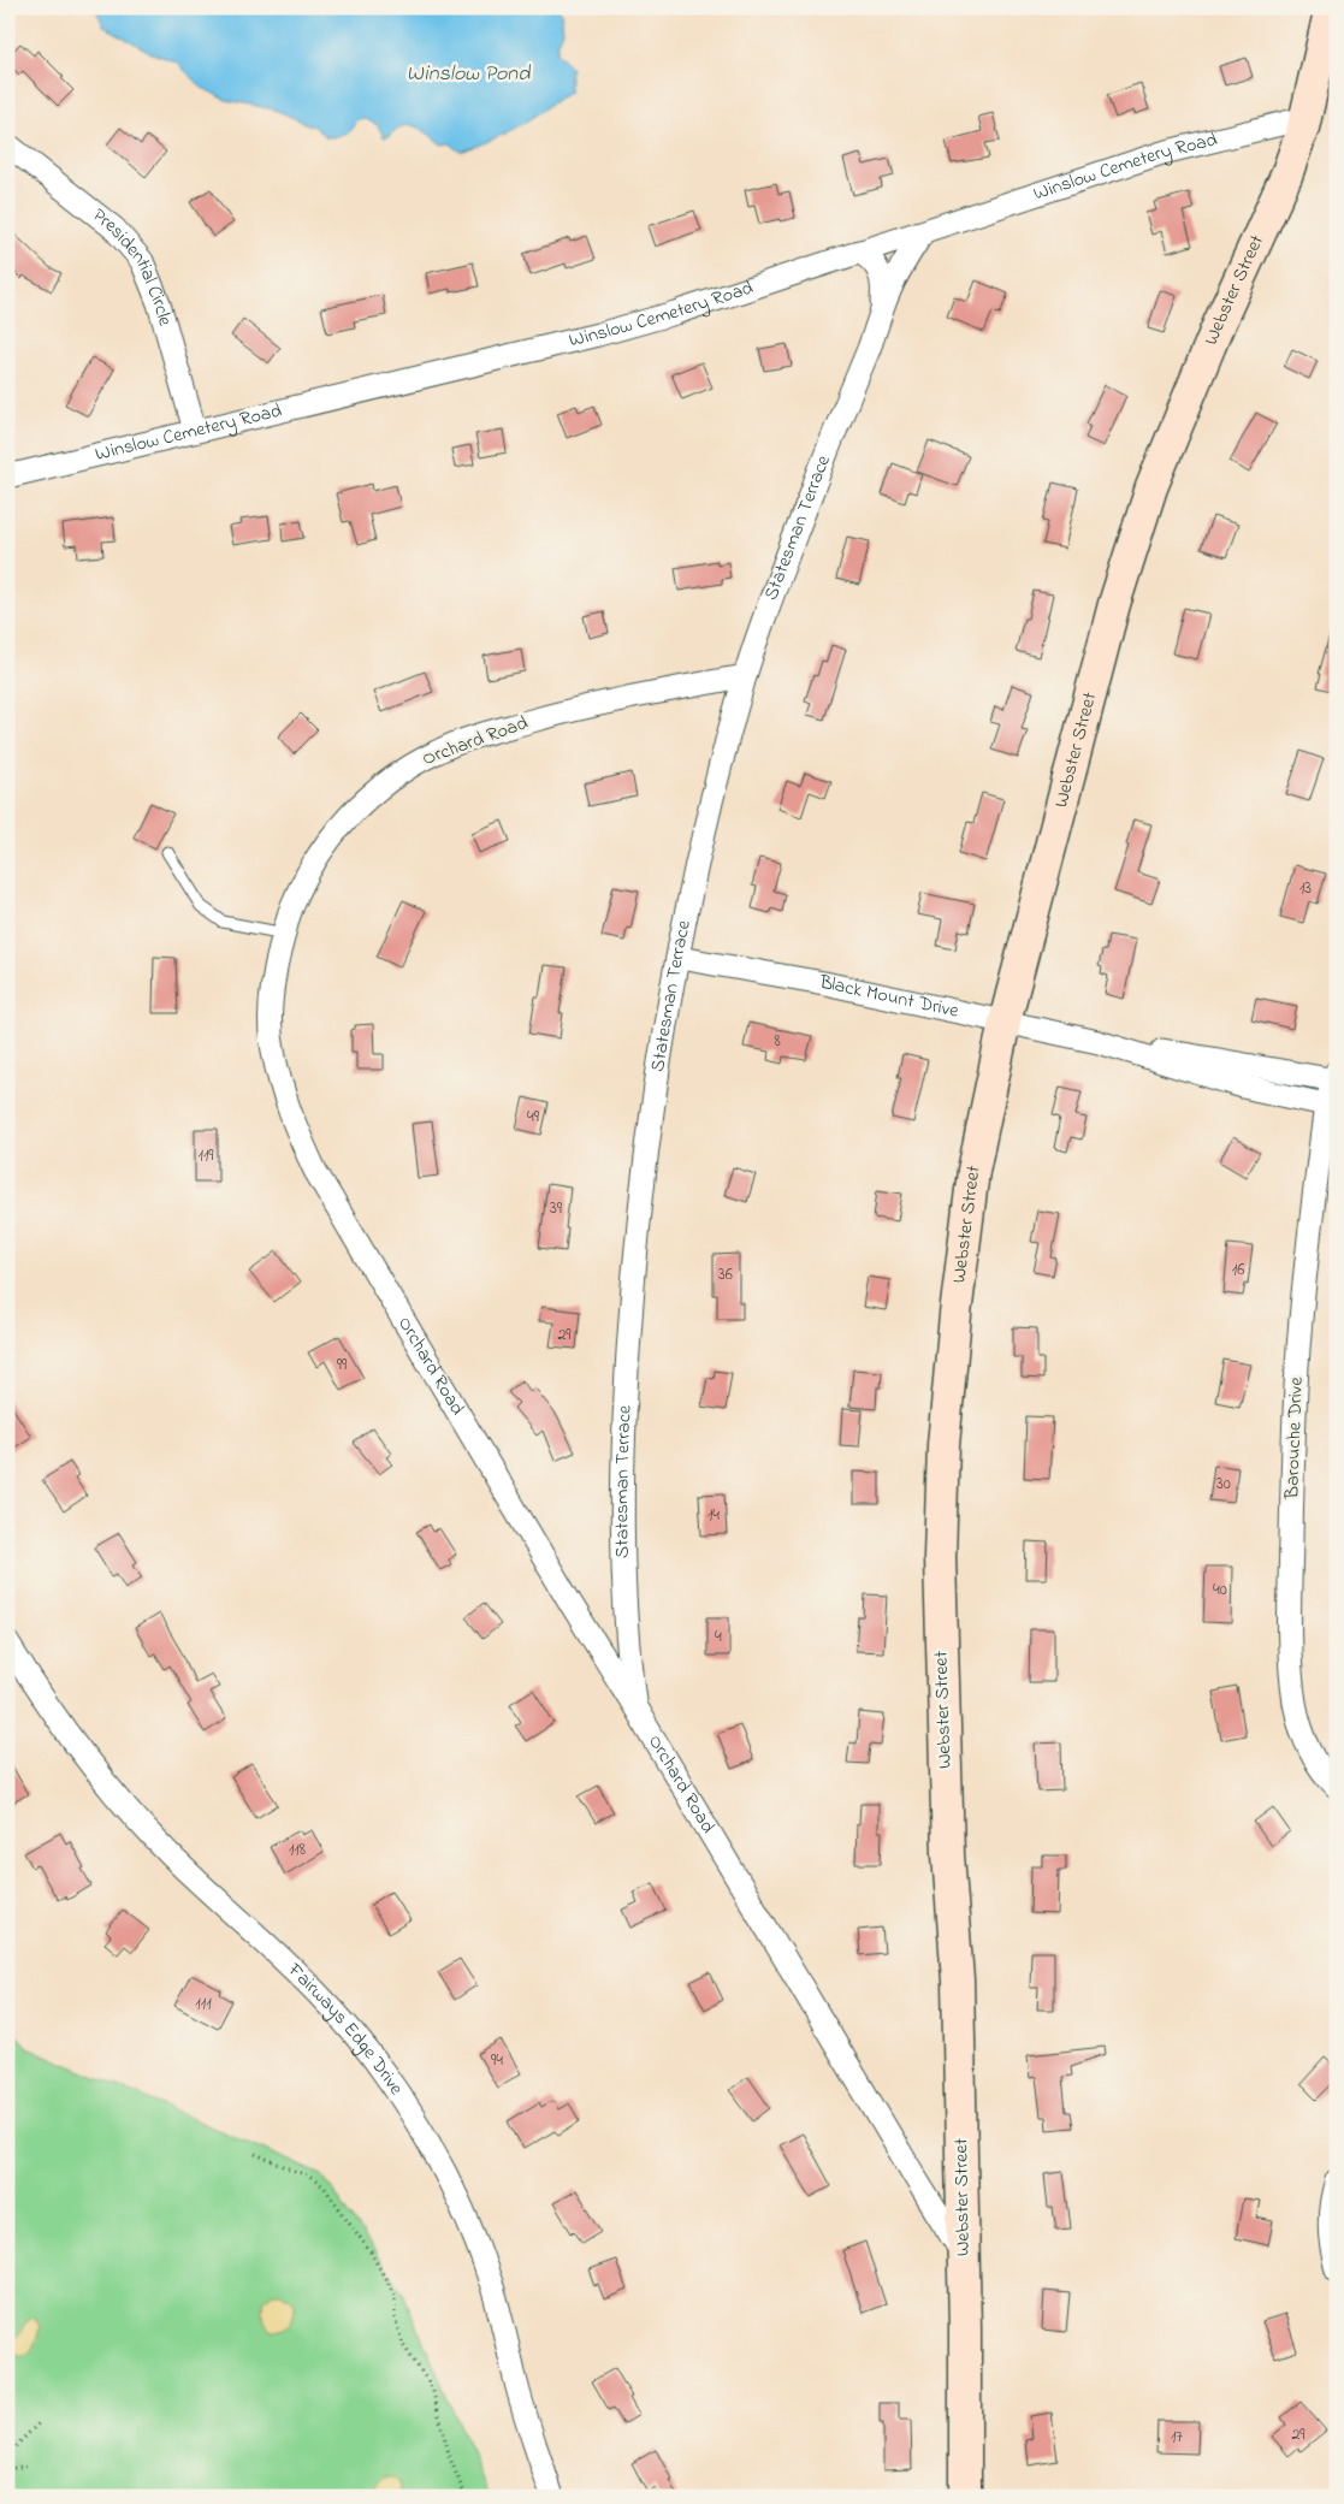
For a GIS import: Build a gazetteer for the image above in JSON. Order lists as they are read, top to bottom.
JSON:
{
  "streets": {
    "street": [
      "Winslow Cemetery Road",
      "Presidential Circle",
      "Webster Street",
      "Statesman Terrace",
      "Orchard Road",
      "Black Mount Drive",
      "Barouche Drive",
      "Fairways Edge Drive"
    ]
  },
  "crossings": [
    ["Winslow Cemetery Road", "Presidential Circle"],
    ["Winslow Cemetery Road", "Webster Street"],
    ["Winslow Cemetery Road", "Statesman Terrace"],
    ["Webster Street", "Orchard Road"],
    ["Webster Street", "Black Mount Drive"],
    ["Statesman Terrace", "Orchard Road"],
    ["Statesman Terrace", "Black Mount Drive"],
    ["Black Mount Drive", "Barouche Drive"]
  ],
  "water": ["Winslow Pond"],
  "house_numbers": [
    "13",
    "8",
    "49",
    "119",
    "39",
    "16",
    "36",
    "29",
    "99",
    "30",
    "14",
    "40",
    "4",
    "118",
    "111",
    "94",
    "29",
    "17"
  ]
}
